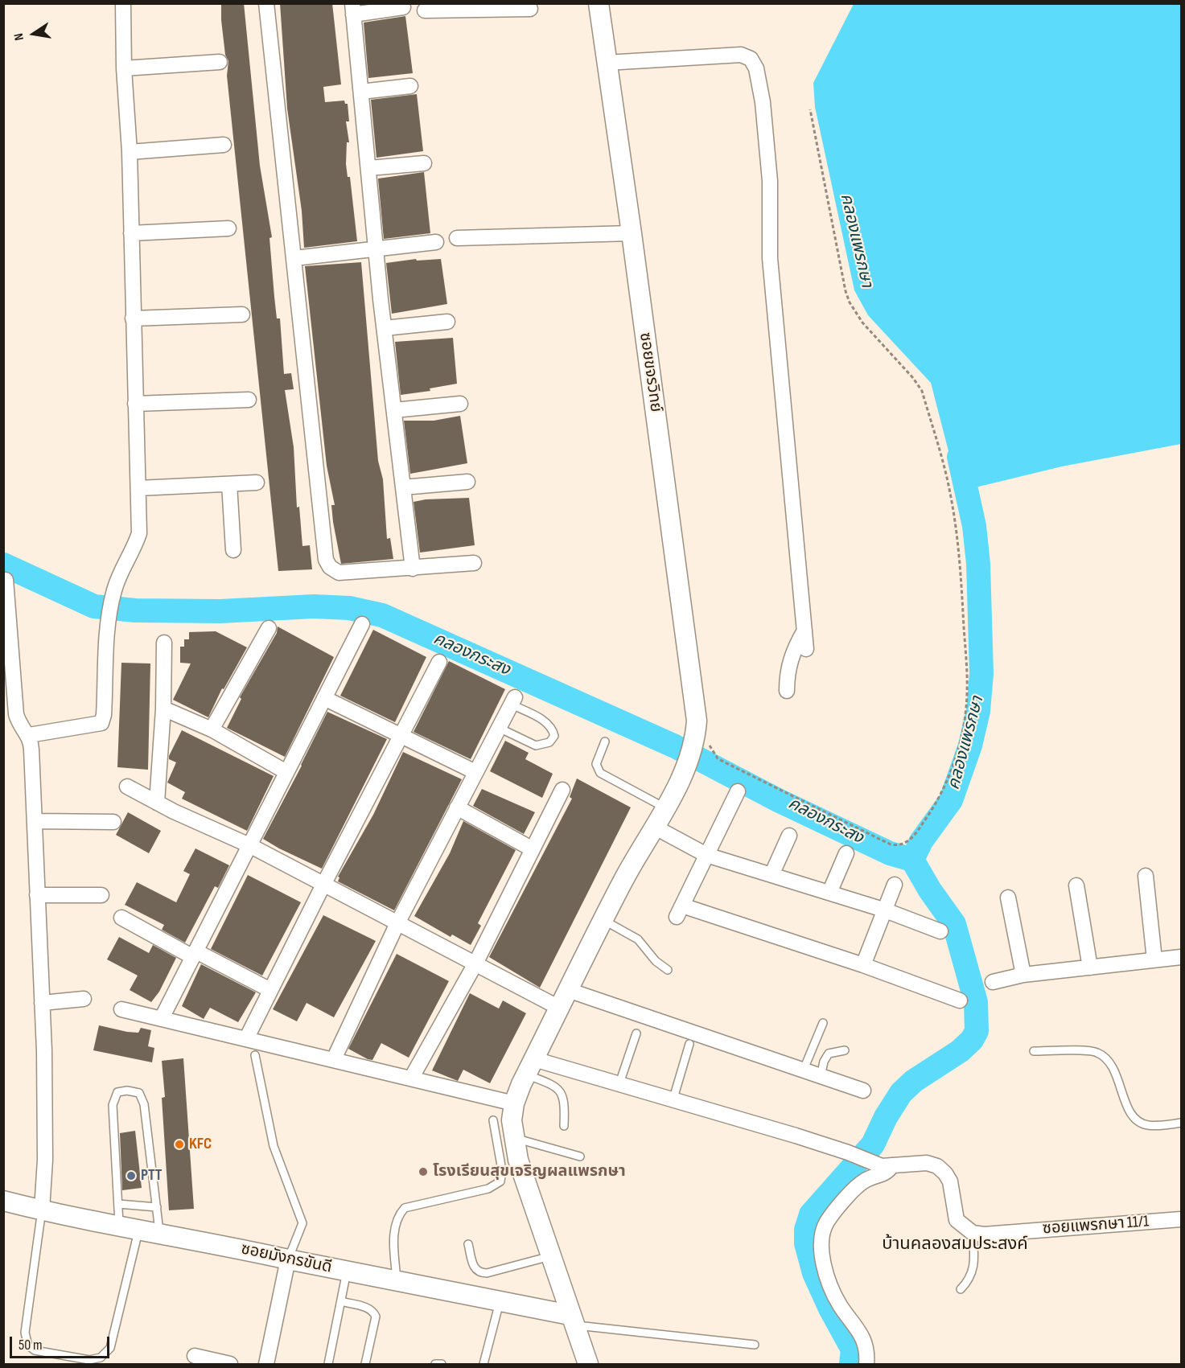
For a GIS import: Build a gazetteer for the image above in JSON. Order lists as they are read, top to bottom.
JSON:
{
  "streets": {
    "street": ["ซอยขจรวิทย์", "ซอยแพรกษา 11/1", "ซอยมังกรขันดี"]
  },
  "crossings": [
    ["ซอยขจรวิทย์", "ซอยมังกรขันดี"]
  ],
  "districts": ["บ้านคลองสมประสงค์"],
  "water": ["คลองแพรกษา", "คลองกระสง"],
  "places": ["KFC", "โรงเรียนสุขเจริญผลแพรกษา", "PTT"],
  "scale_bar": "50 m",
  "north": "left"
}
